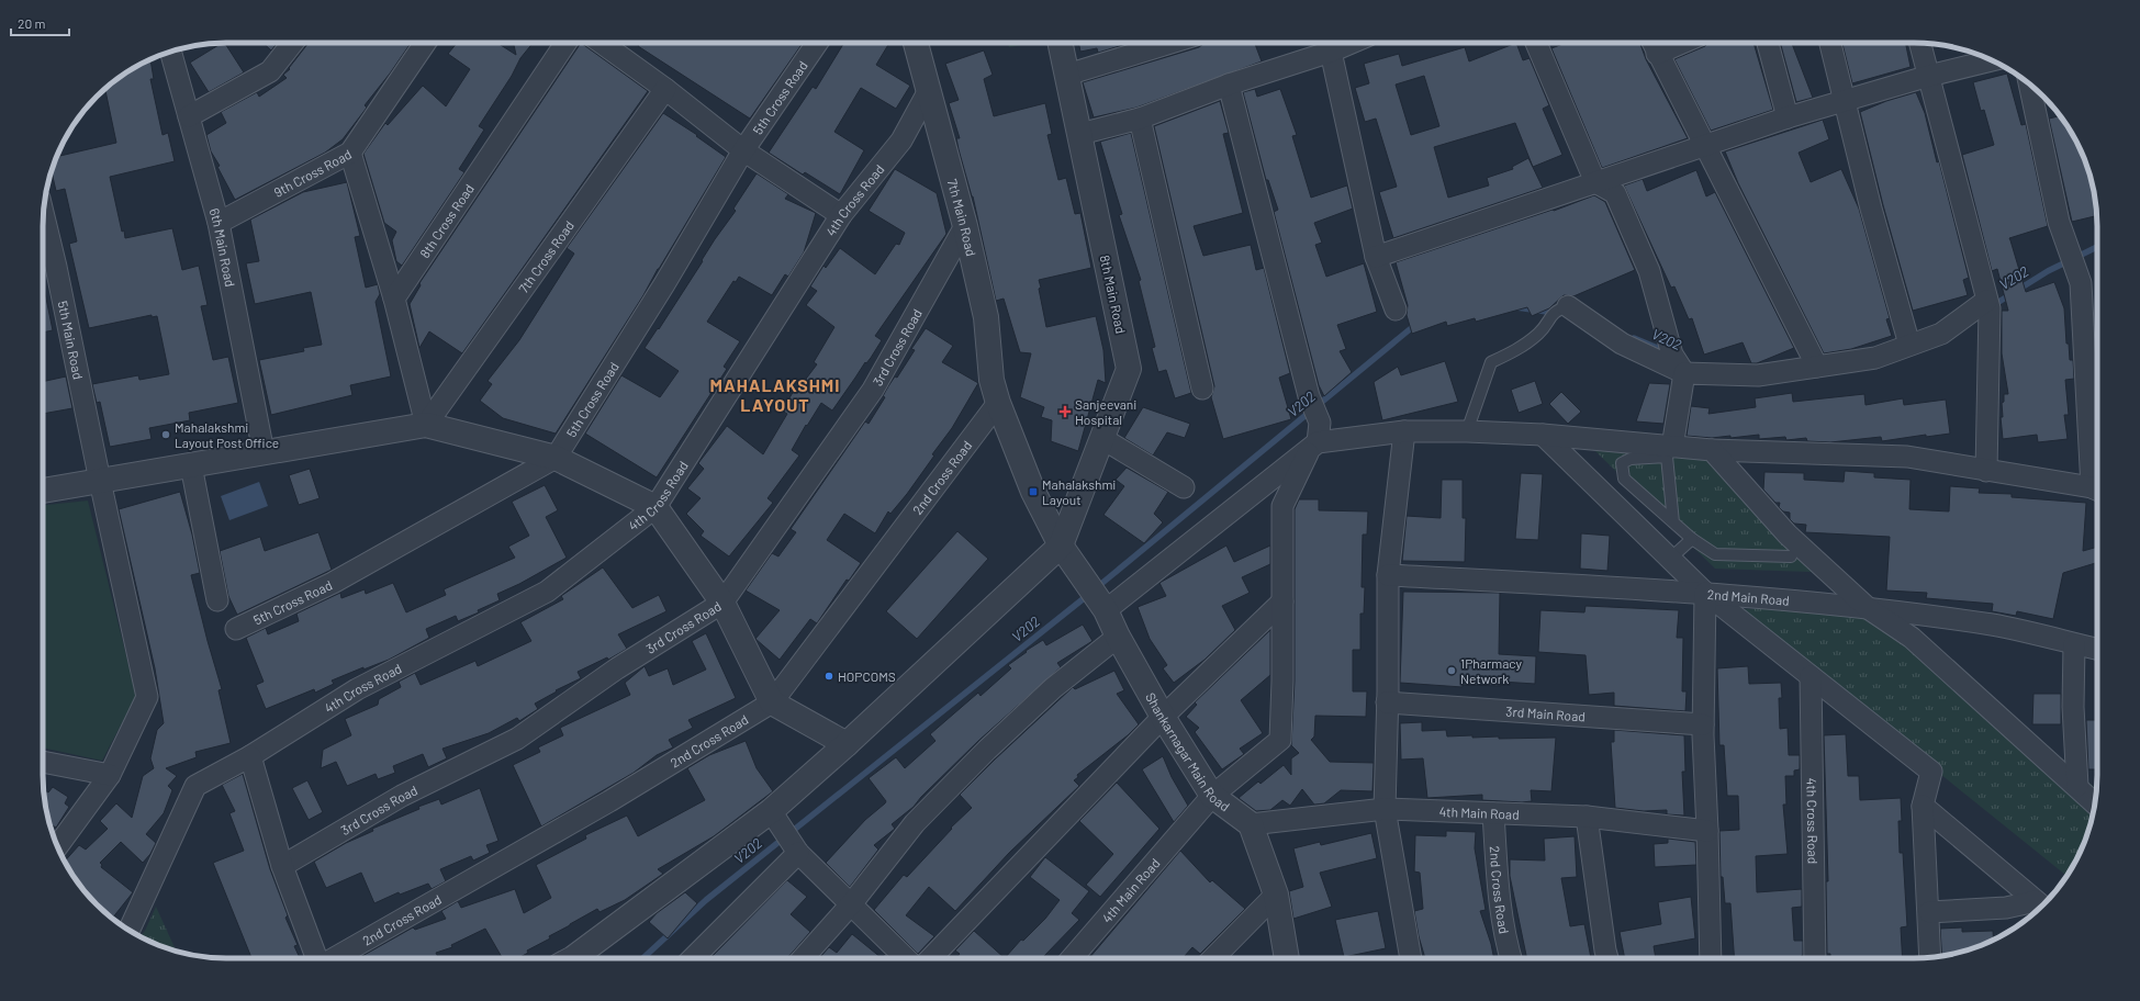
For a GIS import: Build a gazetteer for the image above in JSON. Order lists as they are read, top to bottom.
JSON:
{
  "streets": {
    "street": [
      "5th Cross Road",
      "9th Cross Road",
      "4th Cross Road",
      "7th Main Road",
      "8th Cross Road",
      "6th Main Road",
      "7th Cross Road",
      "8th Main Road",
      "5th Main Road",
      "3rd Cross Road",
      "2nd Cross Road",
      "2nd Main Road",
      "3rd Main Road",
      "Shankarnagar Main Road",
      "4th Main Road"
    ]
  },
  "crossings": [
    ["9th Cross Road", "6th Main Road"],
    ["4th Cross Road", "7th Main Road"],
    ["7th Main Road", "8th Main Road"],
    ["7th Main Road", "3rd Cross Road"],
    ["7th Main Road", "2nd Cross Road"],
    ["7th Main Road", "Shankarnagar Main Road"],
    ["8th Main Road", "Shankarnagar Main Road"],
    ["2nd Cross Road", "4th Main Road"],
    ["Shankarnagar Main Road", "4th Main Road"]
  ],
  "districts": ["MAHALAKSHMI LAYOUT"],
  "water": ["V202"],
  "places": {
    "health": ["Sanjeevani Hospital"],
    "other": ["Mahalakshmi Layout Post Office", "1Pharmacy Network", "HOPCOMS"],
    "transit": ["Mahalakshmi Layout"]
  },
  "scale_bar": "20 m"
}
